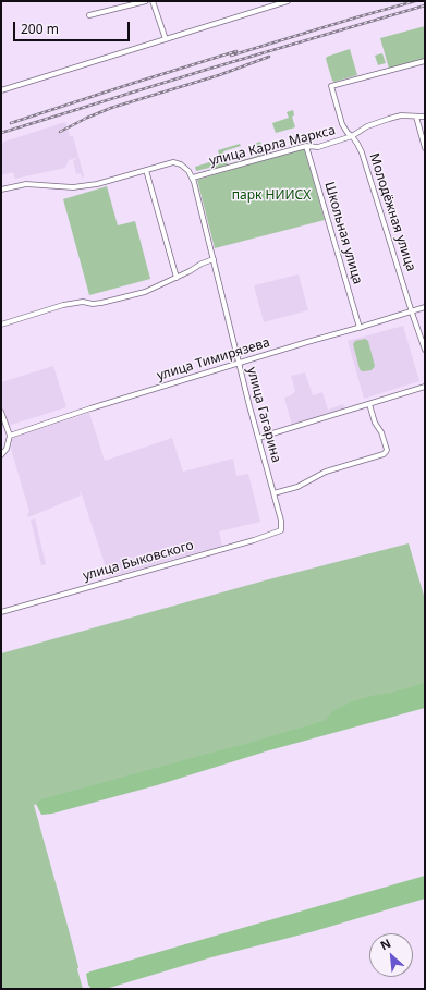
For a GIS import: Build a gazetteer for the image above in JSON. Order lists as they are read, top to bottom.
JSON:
{
  "streets": {
    "street": [
      "улица Карла Маркса",
      "Молодёжная улица",
      "Школьная улица",
      "улица Тимирязева",
      "улица Гагарина",
      "улица Быковского"
    ]
  },
  "crossings": [
    ["улица Карла Маркса", "Молодёжная улица"],
    ["улица Карла Маркса", "Школьная улица"],
    ["улица Карла Маркса", "улица Гагарина"],
    ["Молодёжная улица", "улица Тимирязева"],
    ["Школьная улица", "улица Тимирязева"],
    ["улица Тимирязева", "улица Гагарина"],
    ["улица Гагарина", "улица Быковского"]
  ],
  "parks": ["парк НИИСХ"],
  "scale_bar": "200 m",
  "north": "top left"
}
